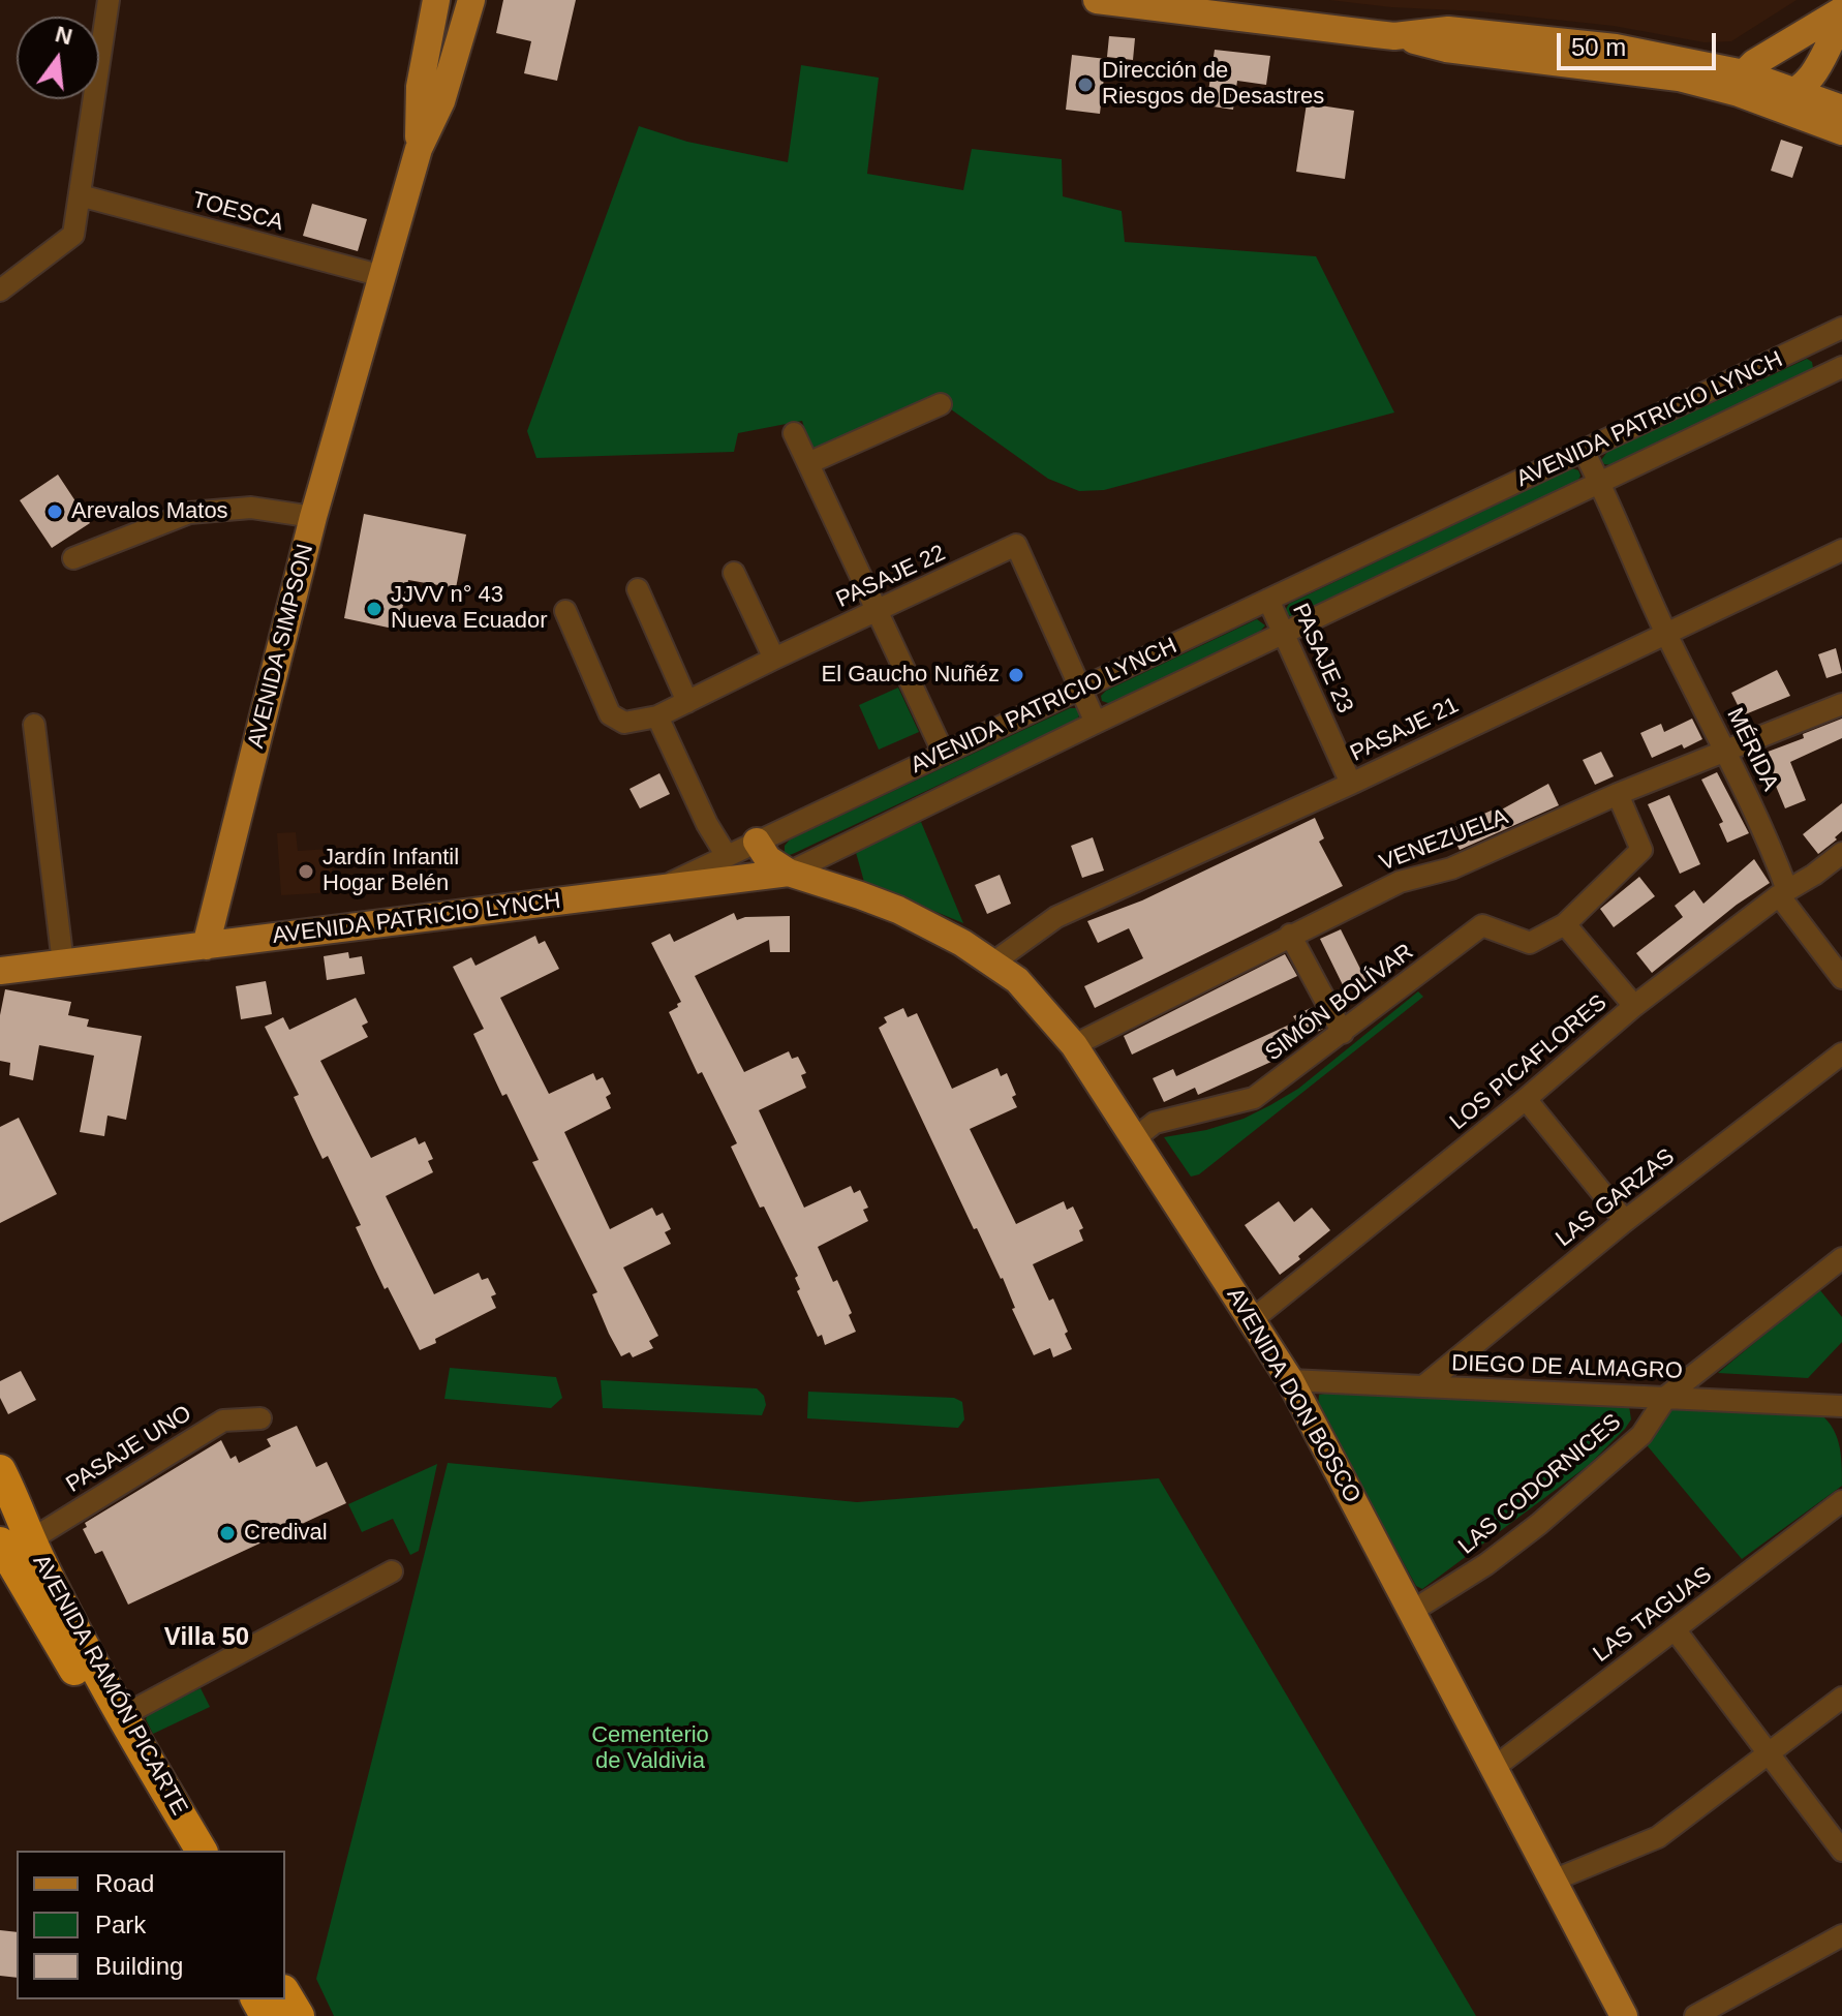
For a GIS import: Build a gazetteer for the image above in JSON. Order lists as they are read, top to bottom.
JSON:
{
  "streets": {
    "highway": ["AVENIDA RAMÓN PICARTE"],
    "main road": ["AVENIDA PATRICIO LYNCH", "AVENIDA SIMPSON", "AVENIDA DON BOSCO"],
    "street": [
      "TOESCA",
      "PASAJE 22",
      "PASAJE 23",
      "PASAJE 21",
      "MÉRIDA",
      "VENEZUELA",
      "SIMÓN BOLÍVAR",
      "LOS PICAFLORES",
      "LAS GARZAS",
      "DIEGO DE ALMAGRO",
      "PASAJE UNO",
      "LAS CODORNICES",
      "LAS TAGUAS"
    ]
  },
  "crossings": [
    ["TOESCA", "AVENIDA SIMPSON"],
    ["AVENIDA PATRICIO LYNCH", "PASAJE 22"],
    ["AVENIDA PATRICIO LYNCH", "AVENIDA SIMPSON"],
    ["AVENIDA PATRICIO LYNCH", "PASAJE 23"],
    ["AVENIDA PATRICIO LYNCH", "MÉRIDA"],
    ["AVENIDA PATRICIO LYNCH", "AVENIDA DON BOSCO"],
    ["PASAJE 23", "PASAJE 21"],
    ["PASAJE 21", "MÉRIDA"],
    ["PASAJE 21", "AVENIDA DON BOSCO"],
    ["MÉRIDA", "VENEZUELA"],
    ["MÉRIDA", "LOS PICAFLORES"],
    ["VENEZUELA", "SIMÓN BOLÍVAR"],
    ["VENEZUELA", "AVENIDA DON BOSCO"],
    ["SIMÓN BOLÍVAR", "AVENIDA DON BOSCO"],
    ["LOS PICAFLORES", "AVENIDA DON BOSCO"],
    ["LAS GARZAS", "DIEGO DE ALMAGRO"],
    ["DIEGO DE ALMAGRO", "AVENIDA DON BOSCO"],
    ["DIEGO DE ALMAGRO", "LAS CODORNICES"],
    ["AVENIDA DON BOSCO", "LAS CODORNICES"],
    ["AVENIDA DON BOSCO", "LAS TAGUAS"],
    ["PASAJE UNO", "AVENIDA RAMÓN PICARTE"]
  ],
  "districts": ["Villa 50"],
  "parks": ["Cementerio de Valdivia"],
  "places": [
    "Dirección de Riesgos de Desastres",
    "Arevalos Matos",
    "JJVV n° 43 Nueva Ecuador",
    "El Gaucho Nuñéz",
    "Jardín Infantil Hogar Belén",
    "Credival"
  ],
  "legend": ["Road", "Park", "Building"],
  "scale_bar": "50 m",
  "north": "top"
}
